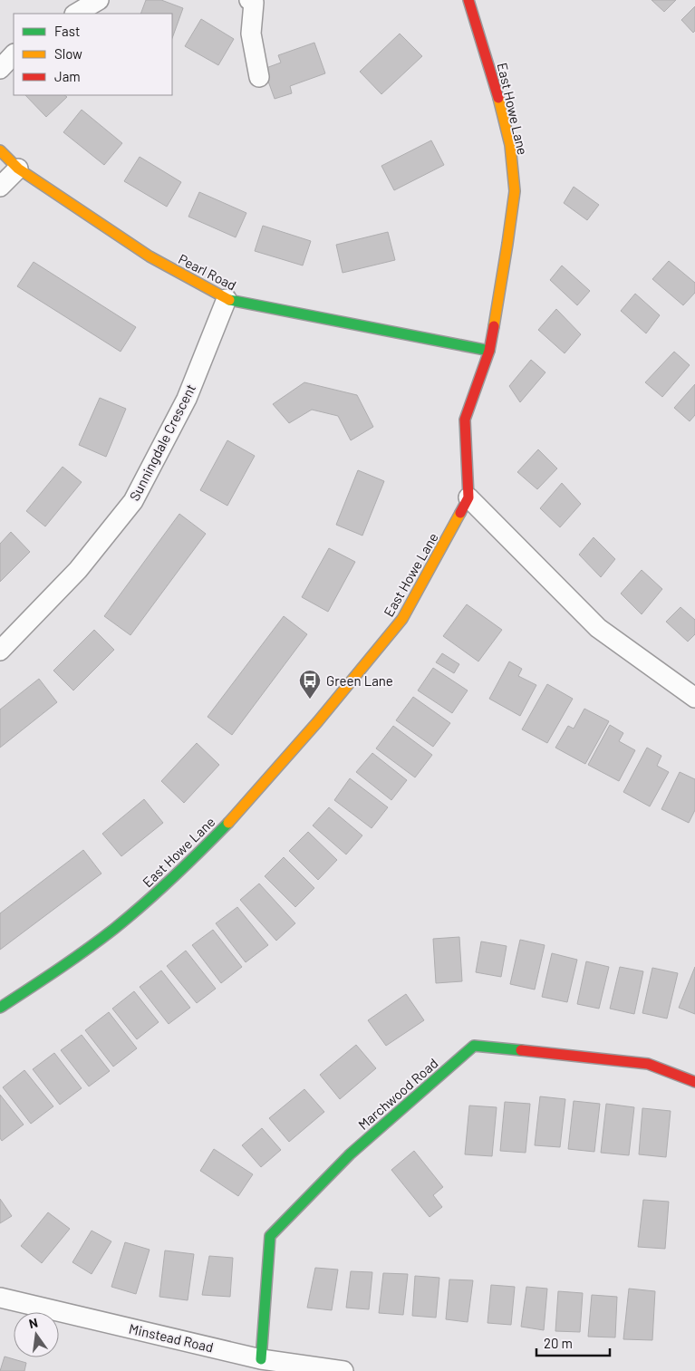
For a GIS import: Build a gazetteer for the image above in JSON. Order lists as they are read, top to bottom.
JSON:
{
  "streets": {
    "street": [
      "East Howe Lane",
      "Pearl Road",
      "Sunningdale Crescent",
      "Marchwood Road",
      "Minstead Road"
    ]
  },
  "crossings": [
    ["East Howe Lane", "Pearl Road"],
    ["Pearl Road", "Sunningdale Crescent"],
    ["Marchwood Road", "Minstead Road"]
  ],
  "places": {
    "bus stop": ["Green Lane"]
  },
  "legend": ["Fast", "Slow", "Jam"],
  "scale_bar": "20 m",
  "north": "top"
}
